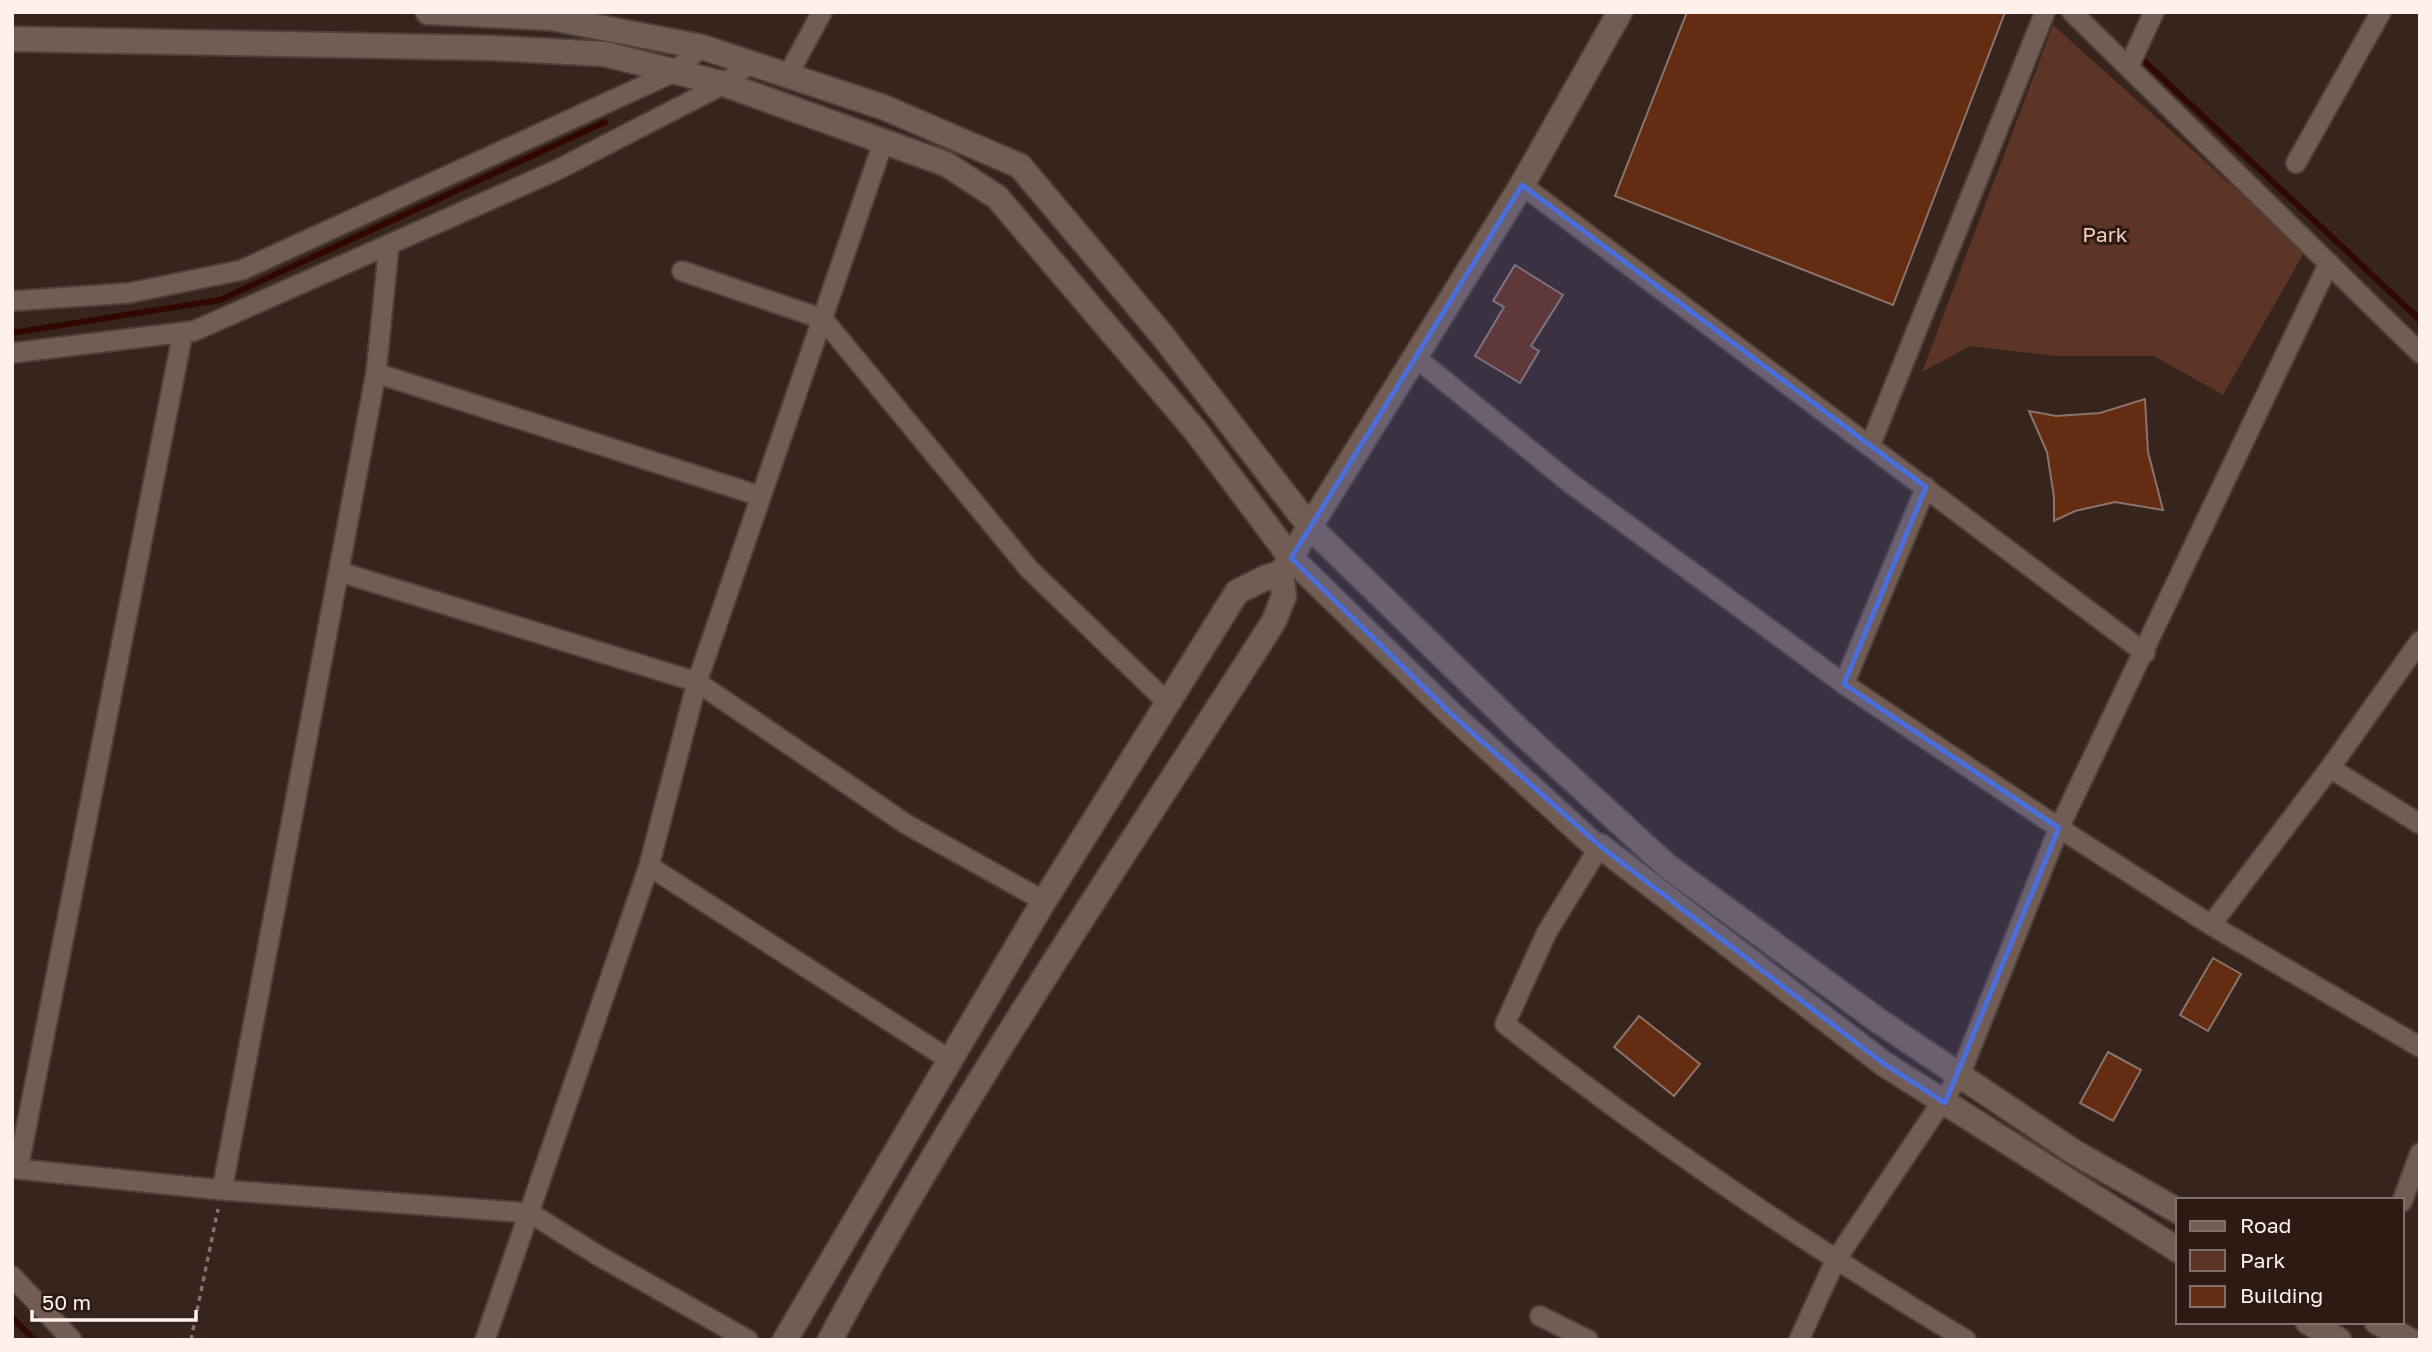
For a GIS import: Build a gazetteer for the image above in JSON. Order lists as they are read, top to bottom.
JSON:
{
  "parks": ["Park"],
  "legend": ["Road", "Park", "Building"],
  "scale_bar": "50 m"
}
